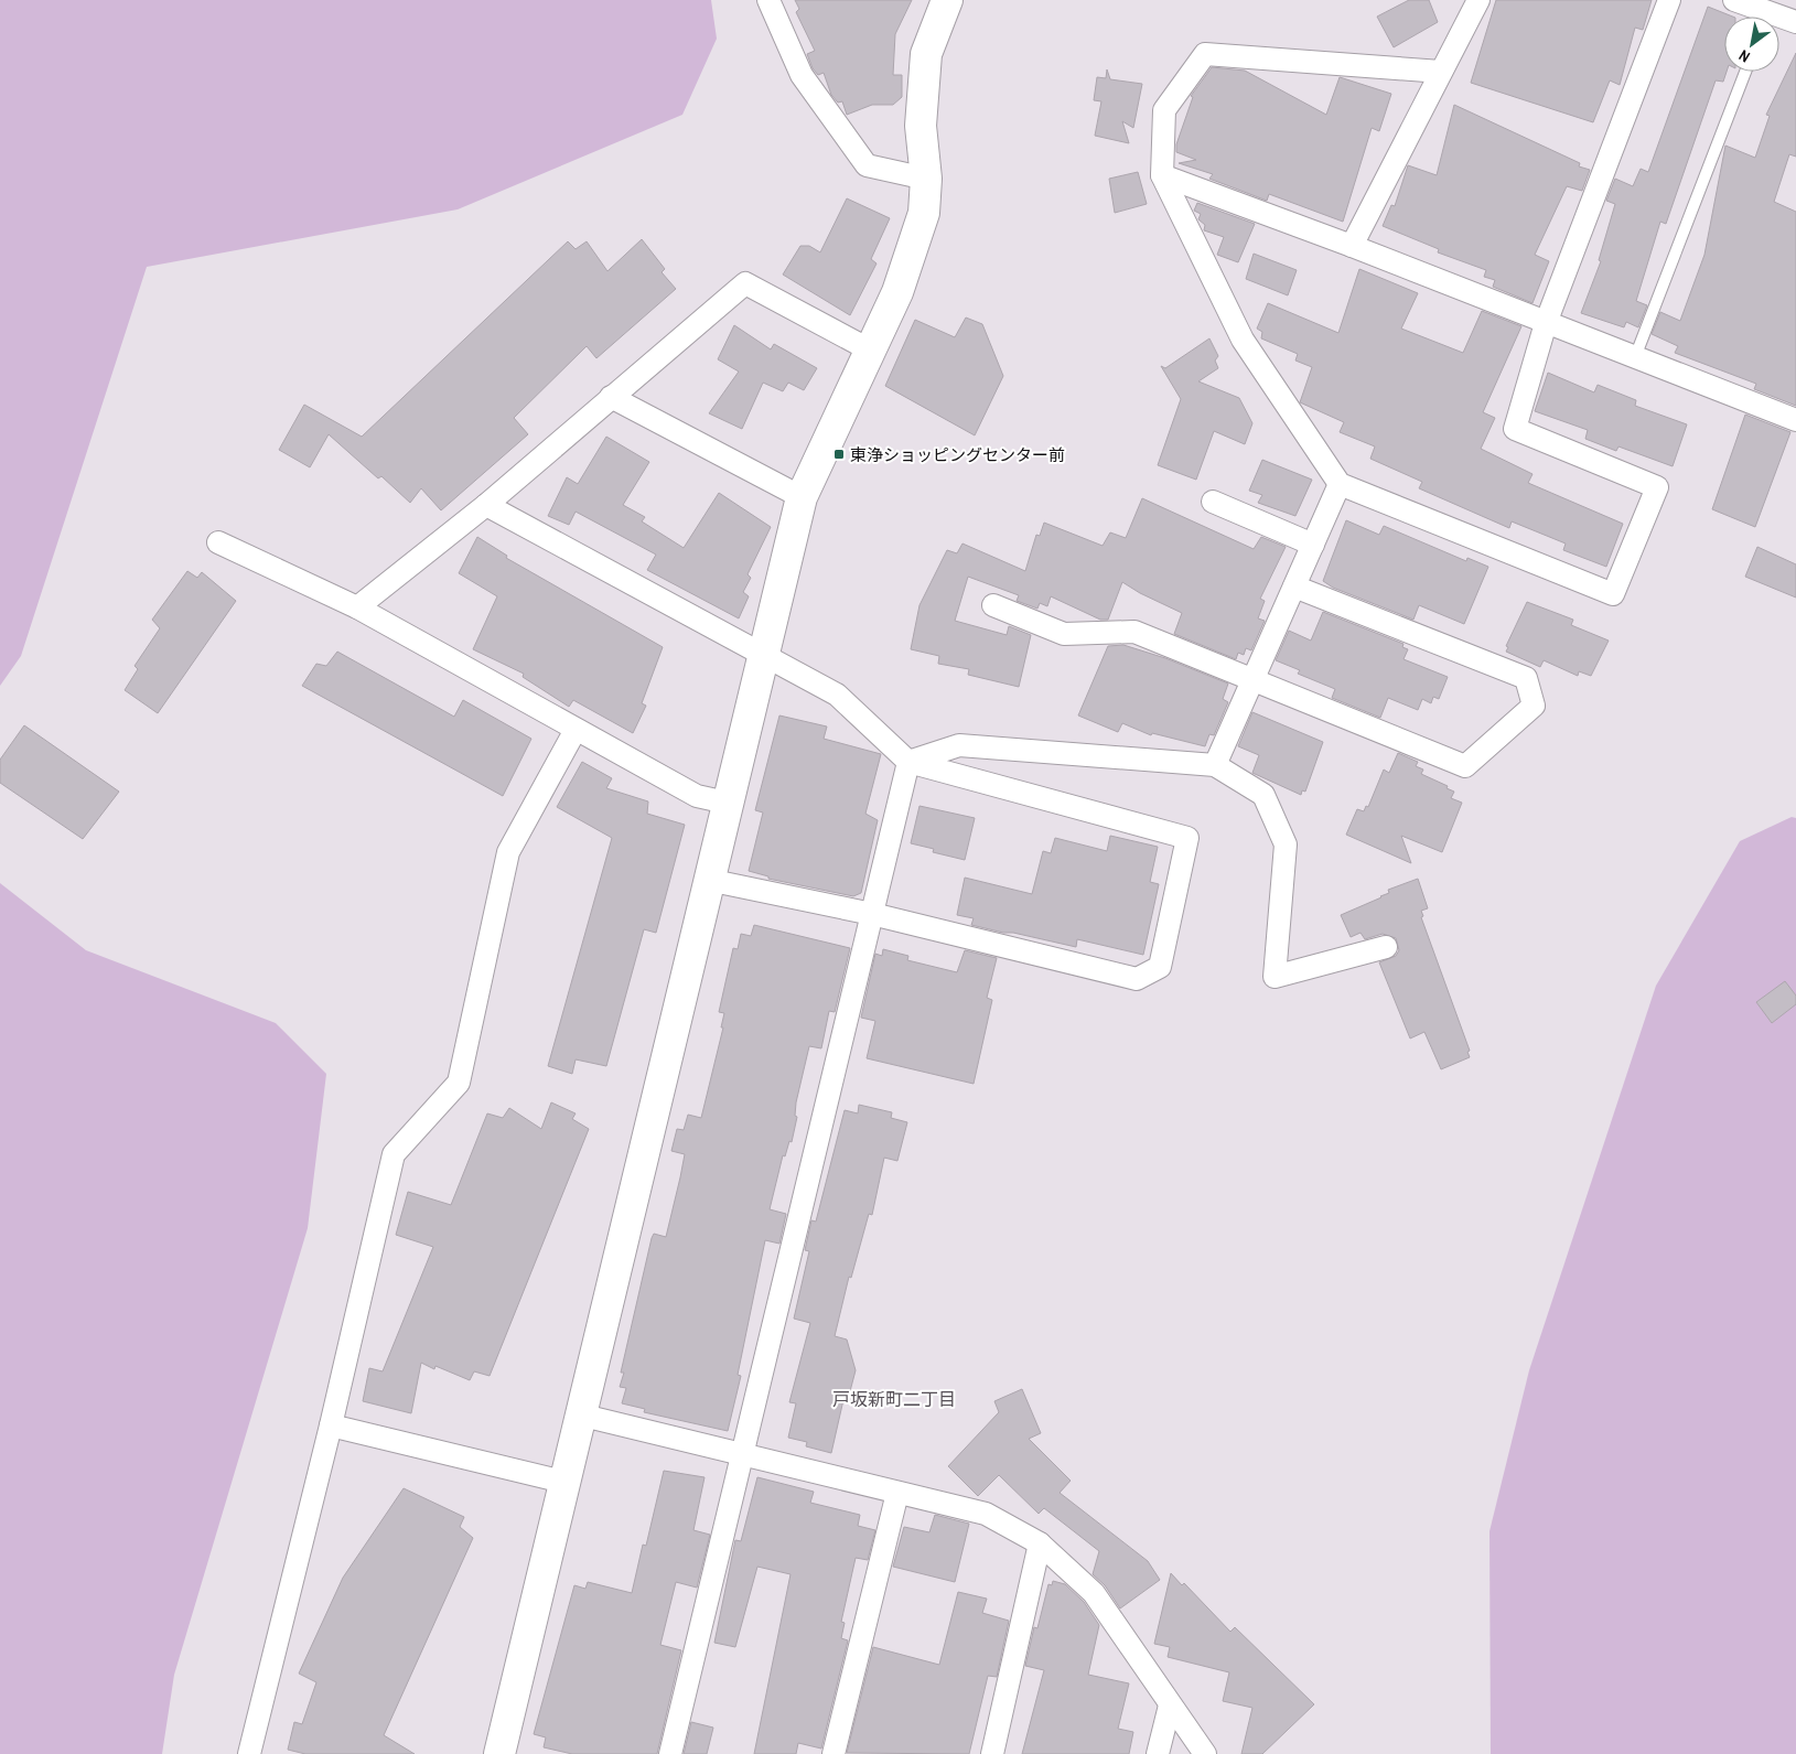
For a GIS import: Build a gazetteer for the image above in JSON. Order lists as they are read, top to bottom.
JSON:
{
  "districts": ["戸坂新町二丁目"],
  "places": {
    "transit": ["東浄ショッピングセンター前"]
  },
  "north": "bottom left"
}
